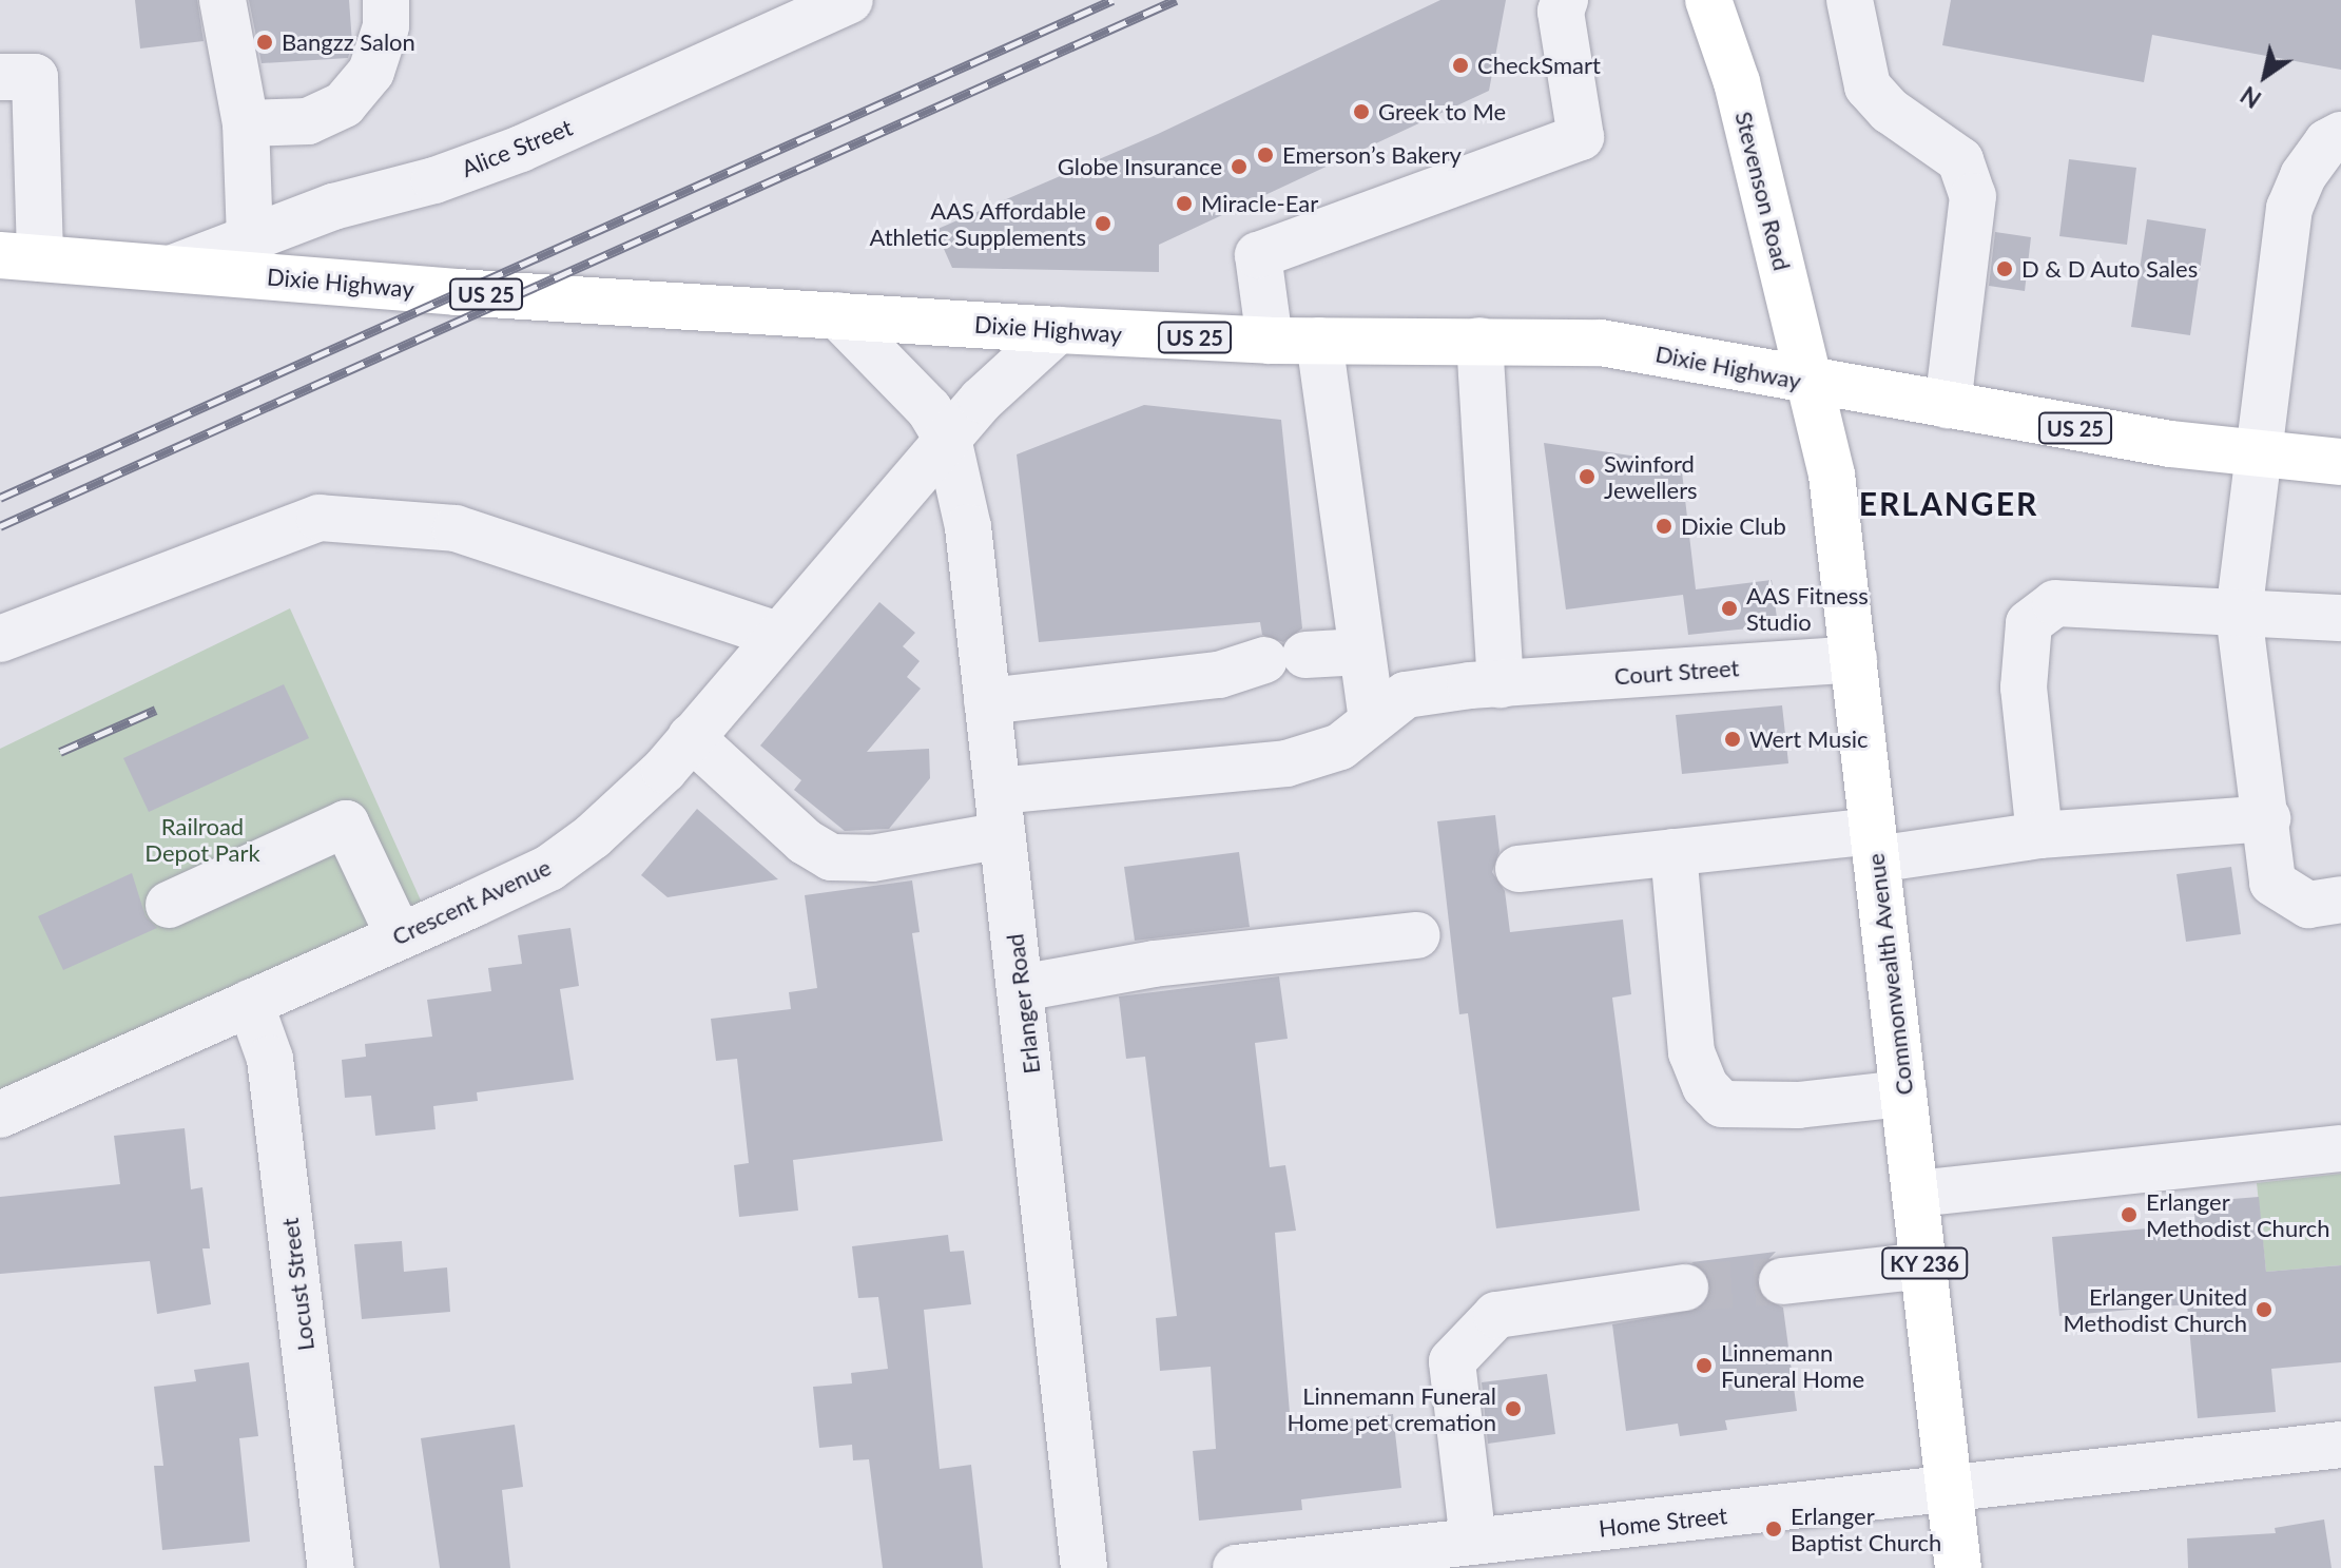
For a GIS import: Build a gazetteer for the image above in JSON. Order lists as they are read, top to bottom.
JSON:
{
  "streets": {
    "main road": [
      "Stevenson Road",
      "Dixie Highway",
      "US 25",
      "Commonwealth Avenue",
      "KY 236"
    ],
    "street": [
      "Alice Street",
      "Court Street",
      "Crescent Avenue",
      "Erlanger Road",
      "Locust Street",
      "Home Street"
    ]
  },
  "crossings": [
    ["Alice Street", "Dixie Highway"],
    ["Stevenson Road", "Dixie Highway"],
    ["Stevenson Road", "Commonwealth Avenue"],
    ["Dixie Highway", "Commonwealth Avenue"],
    ["Dixie Highway", "Erlanger Road"],
    ["Court Street", "Crescent Avenue"],
    ["Court Street", "Commonwealth Avenue"],
    ["Court Street", "Erlanger Road"],
    ["Crescent Avenue", "Erlanger Road"],
    ["Crescent Avenue", "Locust Street"],
    ["Commonwealth Avenue", "Home Street"]
  ],
  "districts": ["ERLANGER"],
  "parks": ["Railroad Depot Park"],
  "places": [
    "Bangzz Salon",
    "CheckSmart",
    "Greek to Me",
    "Emerson’s Bakery",
    "Globe Insurance",
    "Miracle-Ear",
    "AAS Affordable Athletic Supplements",
    "D & D Auto Sales",
    "Swinford Jewellers",
    "Dixie Club",
    "AAS Fitness Studio",
    "Wert Music",
    "Erlanger Methodist Church",
    "Erlanger United Methodist Church",
    "Linnemann Funeral Home",
    "Linnemann Funeral Home pet cremation",
    "Erlanger Baptist Church"
  ],
  "north": "bottom left"
}
